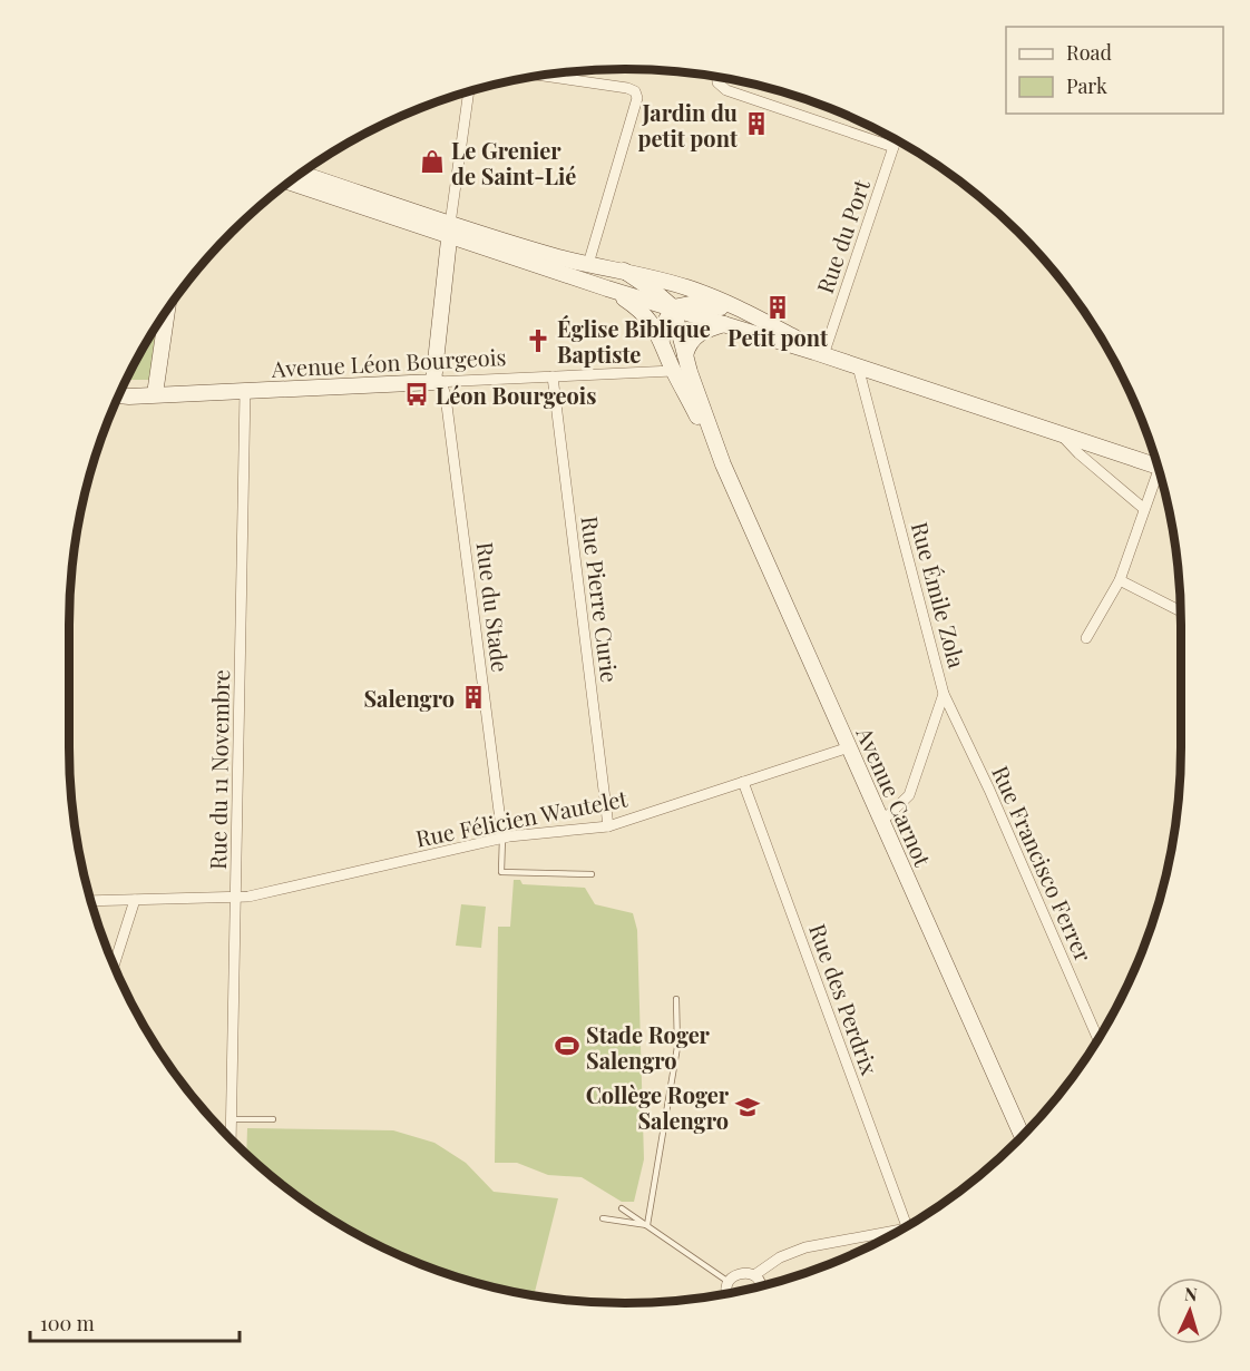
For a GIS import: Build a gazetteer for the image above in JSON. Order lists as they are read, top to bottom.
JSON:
{
  "streets": {
    "main road": ["Avenue Léon Bourgeois", "Avenue Carnot"],
    "street": [
      "Rue du Port",
      "Rue Émile Zola",
      "Rue Pierre Curie",
      "Rue du Stade",
      "Rue du 11 Novembre",
      "Rue Félicien Wautelet",
      "Rue Francisco Ferrer",
      "Rue des Perdrix"
    ]
  },
  "crossings": [
    ["Avenue Léon Bourgeois", "Rue Pierre Curie"],
    ["Avenue Léon Bourgeois", "Rue du Stade"],
    ["Avenue Léon Bourgeois", "Rue du 11 Novembre"],
    ["Avenue Léon Bourgeois", "Avenue Carnot"],
    ["Rue Émile Zola", "Avenue Carnot"],
    ["Rue Émile Zola", "Rue Francisco Ferrer"],
    ["Rue Pierre Curie", "Rue Félicien Wautelet"],
    ["Rue du Stade", "Rue Félicien Wautelet"],
    ["Rue du 11 Novembre", "Rue Félicien Wautelet"],
    ["Avenue Carnot", "Rue Félicien Wautelet"],
    ["Rue Félicien Wautelet", "Rue des Perdrix"]
  ],
  "places": {
    "building": ["Jardin du petit pont", "Petit pont", "Salengro"],
    "shop": ["Le Grenier de Saint-Lié"],
    "church": ["Église Biblique Baptiste"],
    "bus stop": ["Léon Bourgeois"],
    "sports": ["Stade Roger Salengro"],
    "school or university": ["Collège Roger Salengro"]
  },
  "legend": ["Road", "Park"],
  "scale_bar": "100 m",
  "north": "top"
}
